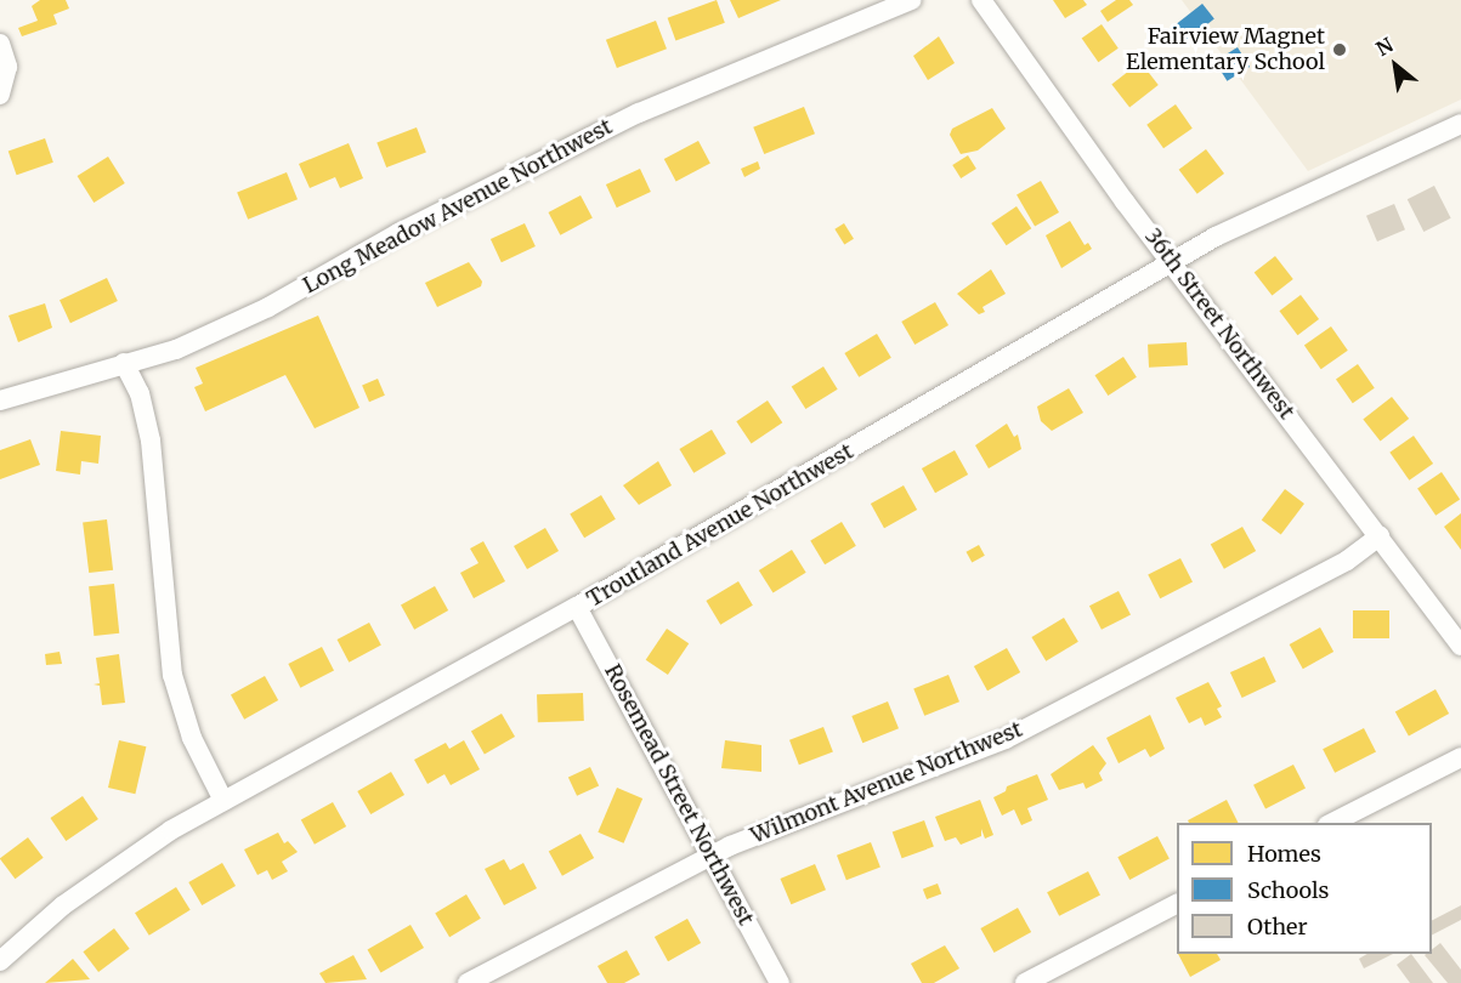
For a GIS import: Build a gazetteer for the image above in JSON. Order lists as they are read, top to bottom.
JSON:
{
  "streets": {
    "street": [
      "Long Meadow Avenue Northwest",
      "36th Street Northwest",
      "Troutland Avenue Northwest",
      "Wilmont Avenue Northwest",
      "Rosemead Street Northwest"
    ]
  },
  "crossings": [
    ["36th Street Northwest", "Troutland Avenue Northwest"],
    ["36th Street Northwest", "Wilmont Avenue Northwest"],
    ["Troutland Avenue Northwest", "Rosemead Street Northwest"],
    ["Wilmont Avenue Northwest", "Rosemead Street Northwest"]
  ],
  "places": ["Fairview Magnet Elementary School"],
  "legend": ["Homes", "Schools", "Other"],
  "north": "top left"
}
